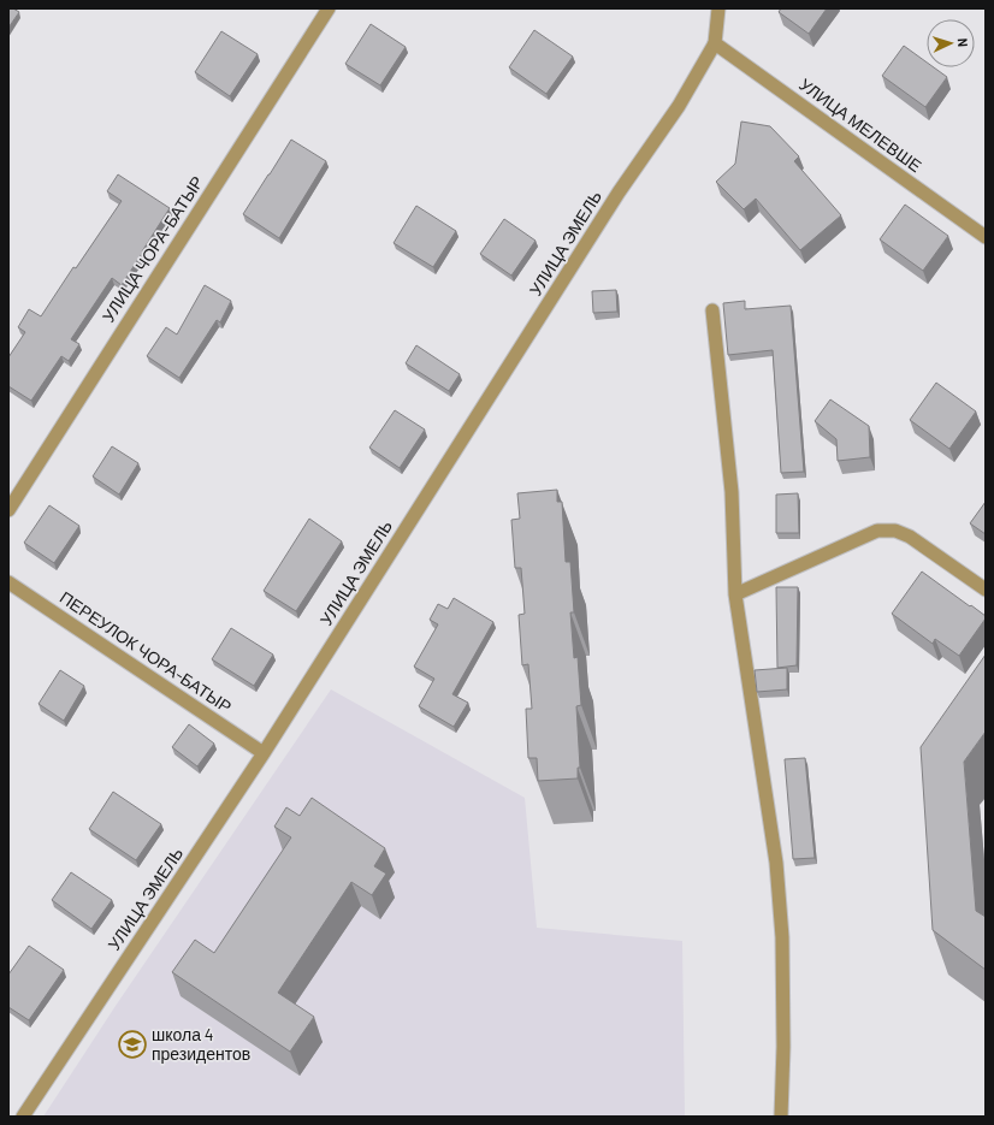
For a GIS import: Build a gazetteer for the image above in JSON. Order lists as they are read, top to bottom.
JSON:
{
  "streets": {
    "street": [
      "УЛИЦА МЕЛЕВШЕ",
      "УЛИЦА ЭМЕЛЬ",
      "УЛИЦА ЧОРА-БАТЫР",
      "ПЕРЕУЛОК ЧОРА-БАТЫР"
    ]
  },
  "crossings": [
    ["УЛИЦА МЕЛЕВШЕ", "УЛИЦА ЭМЕЛЬ"],
    ["УЛИЦА ЭМЕЛЬ", "ПЕРЕУЛОК ЧОРА-БАТЫР"]
  ],
  "places": {
    "school or university": ["школа 4 президентов"]
  },
  "north": "right"
}
